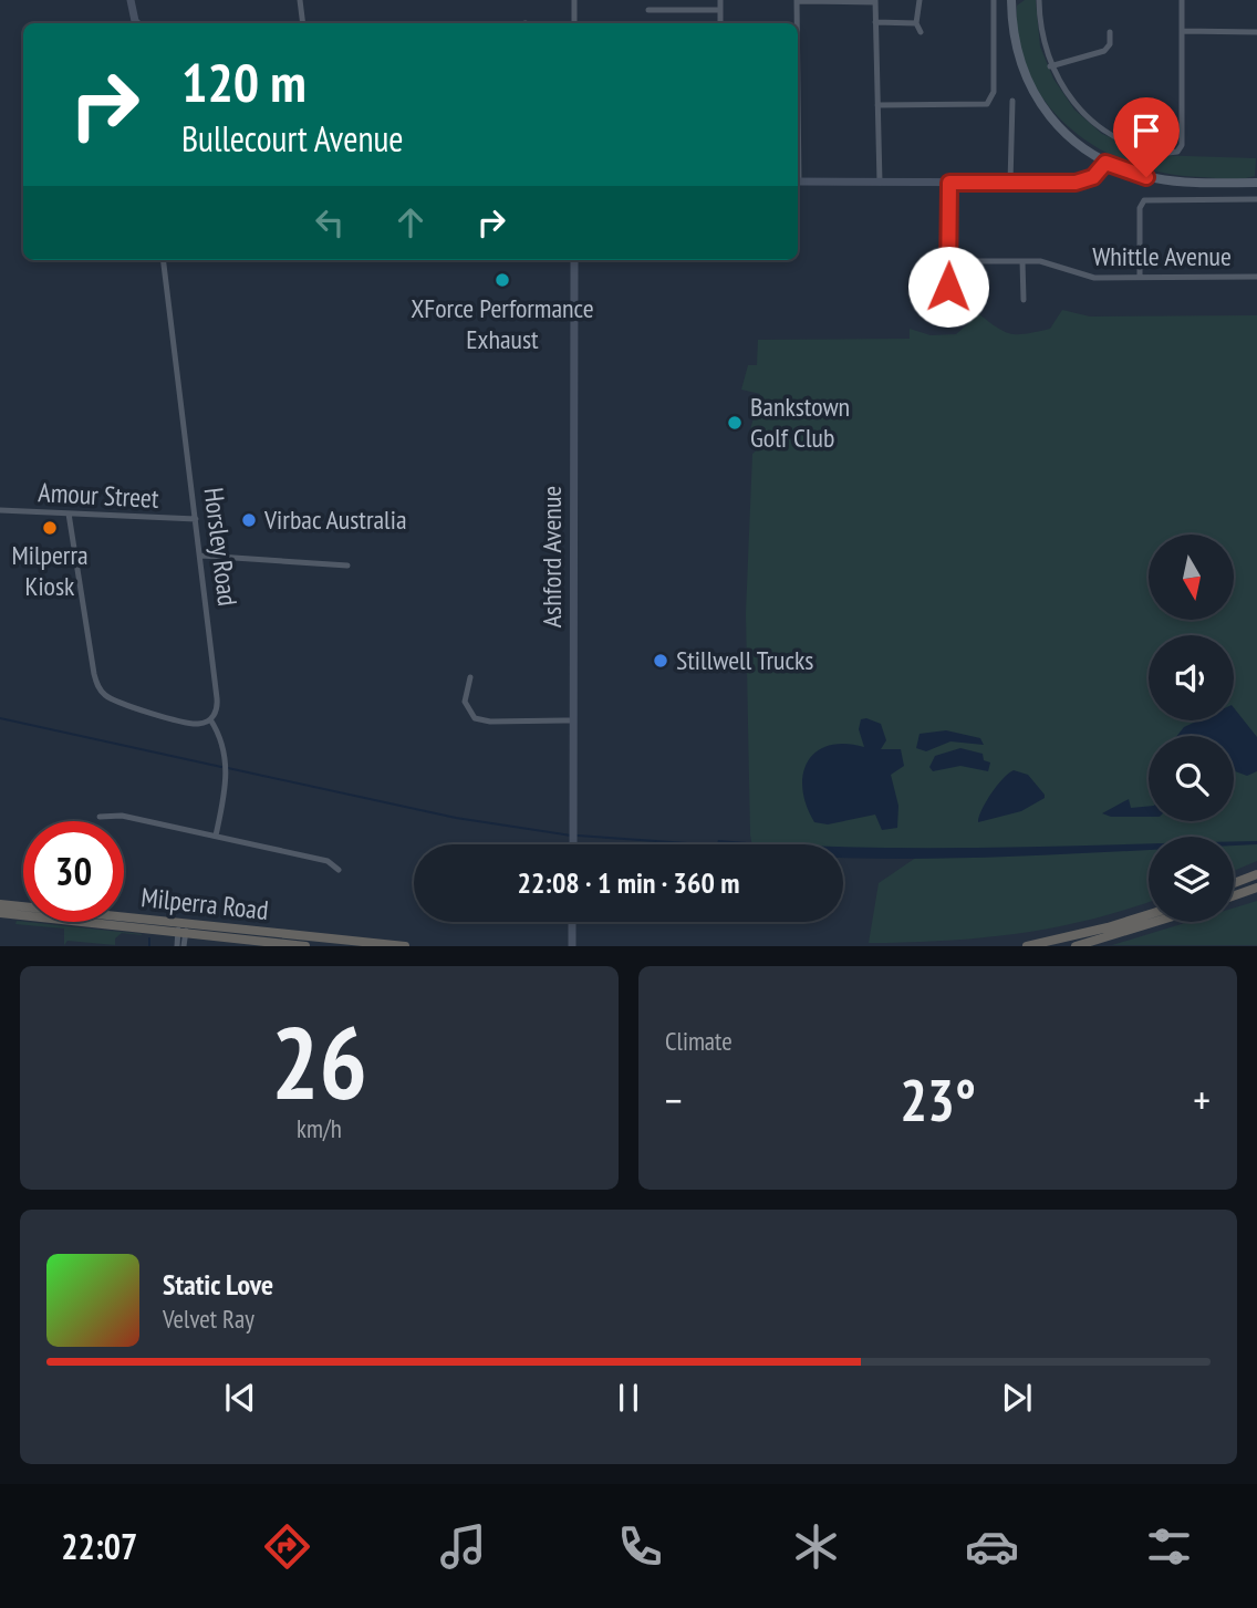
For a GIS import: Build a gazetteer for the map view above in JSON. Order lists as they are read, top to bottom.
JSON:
{
  "streets": {
    "highway": ["Milperra Road"],
    "main road": ["Ashford Avenue"],
    "street": ["Whittle Avenue", "Amour Street", "Horsley Road"]
  },
  "crossings": [
    ["Amour Street", "Horsley Road"]
  ],
  "places": [
    "XForce Performance Exhaust",
    "Bankstown Golf Club",
    "Virbac Australia",
    "Milperra Kiosk",
    "Stillwell Trucks"
  ],
  "north": "bottom",
  "page": {
    "turn": ["120 m", "Bullecourt Avenue"],
    "limit": "30",
    "trip": "22:08 · 1 min · 360 m",
    "tile": [
      ["26", "km/h"],
      "Climate"
    ],
    "heat": ["−", "23°", "+"],
    "song": ["Static Love", "Velvet Ray"],
    "tabs": "22:07"
  }
}
